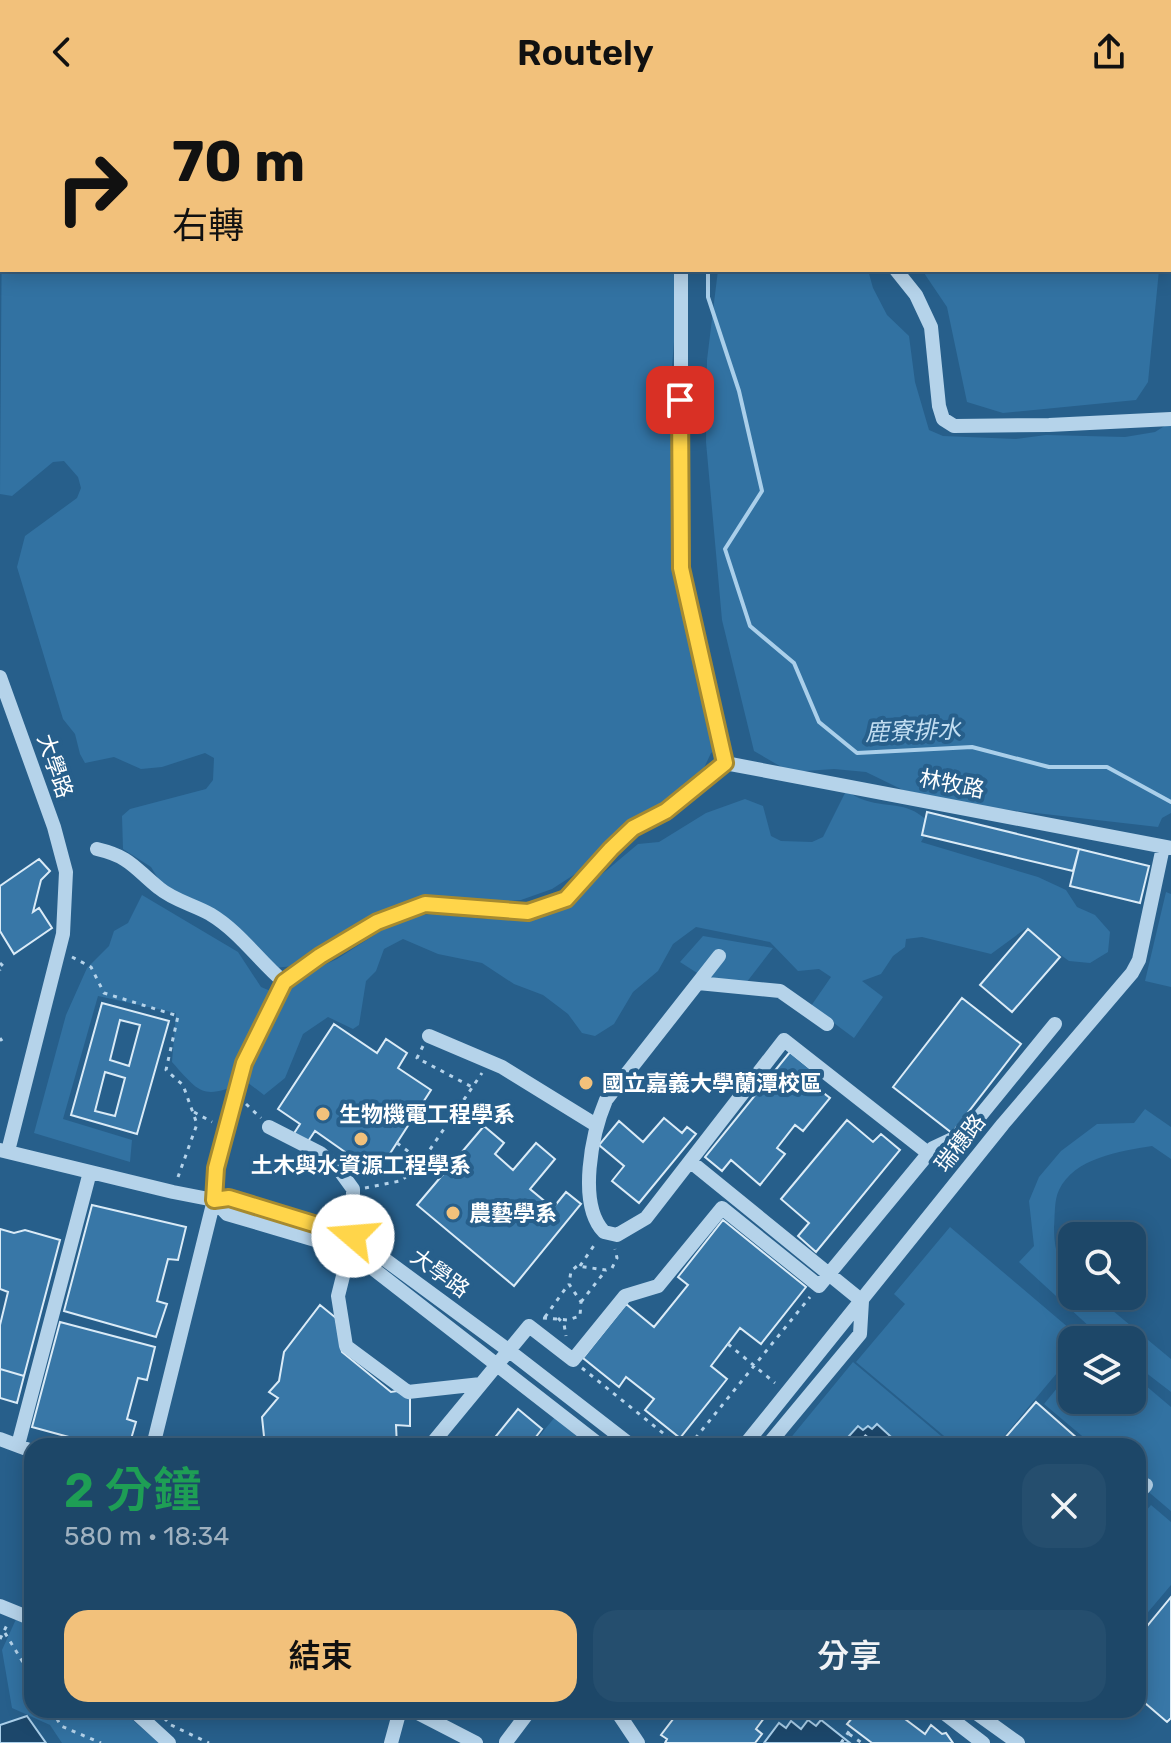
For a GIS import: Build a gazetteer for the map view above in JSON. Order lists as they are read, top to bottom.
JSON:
{
  "streets": {
    "street": ["大學路", "林牧路", "瑞穗路"]
  },
  "crossings": [
    ["林牧路", "瑞穗路"]
  ],
  "water": ["鹿寮排水"],
  "places": [
    "國立嘉義大學蘭潭校區",
    "生物機電工程學系",
    "土木與水資源工程學系",
    "農藝學系"
  ],
  "page": {
    "header": "Routely",
    "turn": ["70 m", "右轉"],
    "heading": ["2 分鐘", "580 m · 18:34"],
    "buttons": ["結束", "分享"]
  }
}
